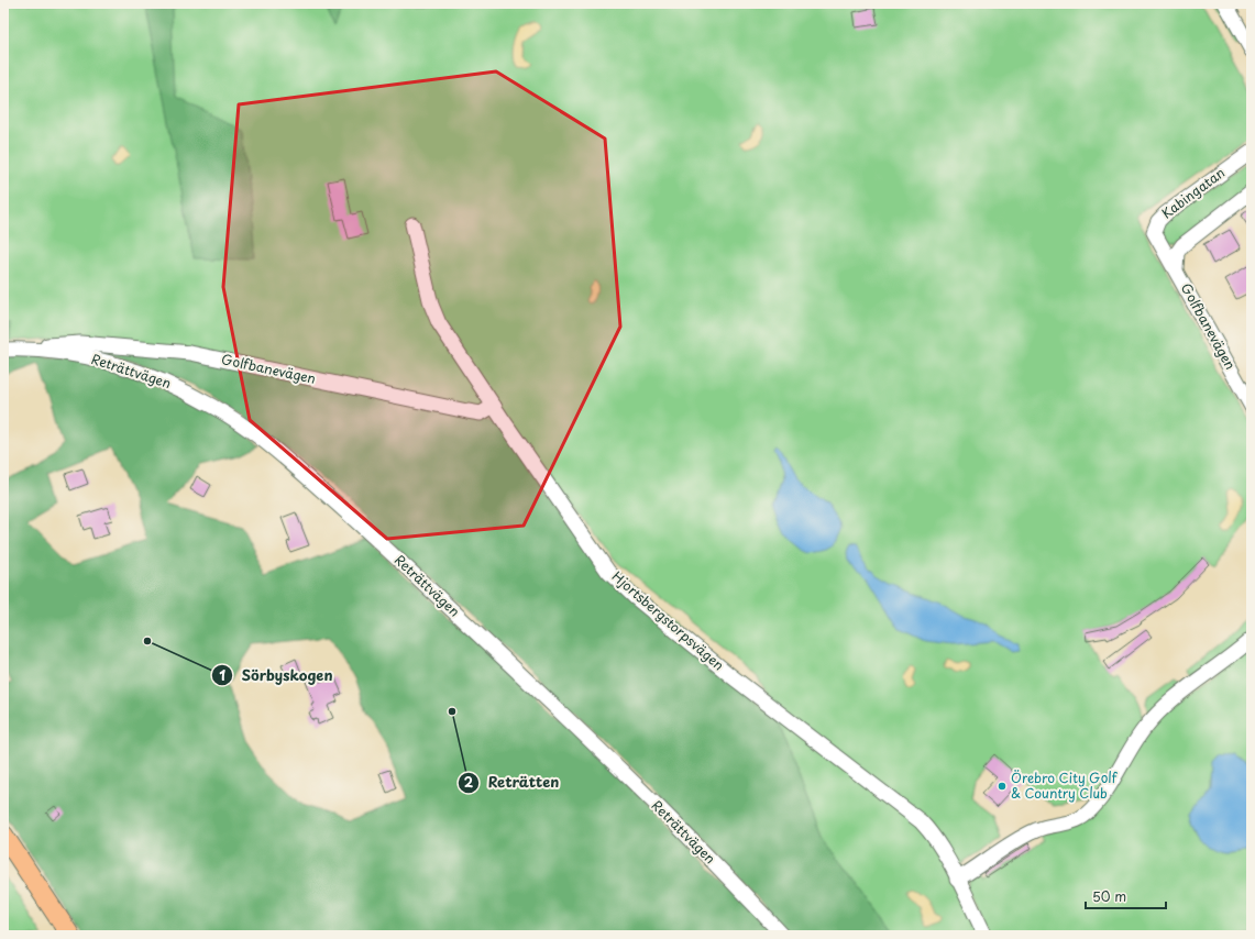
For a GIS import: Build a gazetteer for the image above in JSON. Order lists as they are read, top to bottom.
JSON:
{
  "streets": {
    "street": [
      "Kabingatan",
      "Golfbanevägen",
      "Reträttvägen",
      "Hjortsbergstorpsvägen"
    ]
  },
  "crossings": [
    ["Kabingatan", "Golfbanevägen"],
    ["Golfbanevägen", "Reträttvägen"],
    ["Golfbanevägen", "Hjortsbergstorpsvägen"]
  ],
  "places": ["Sörbyskogen", "Reträtten", "Örebro City Golf & Country Club"],
  "scale_bar": "50 m"
}
